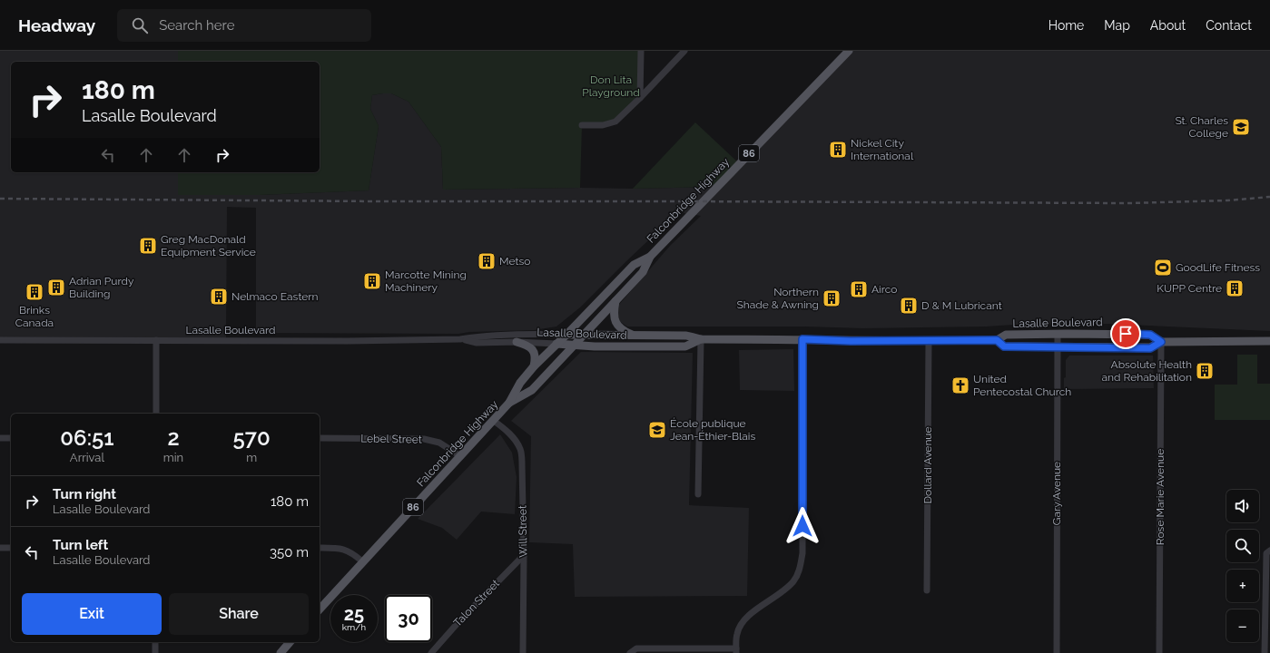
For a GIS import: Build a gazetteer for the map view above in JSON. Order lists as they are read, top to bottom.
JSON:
{
  "streets": {
    "main road": ["86", "Falconbridge Highway", "Lasalle Boulevard"],
    "street": [
      "Lebel Street",
      "Dollard Avenue",
      "Gary Avenue",
      "Rose Marie Avenue",
      "Will Street",
      "Talon Street"
    ]
  },
  "crossings": [
    ["Falconbridge Highway", "Lasalle Boulevard"],
    ["Falconbridge Highway", "Lebel Street"],
    ["Falconbridge Highway", "Will Street"],
    ["Lasalle Boulevard", "Dollard Avenue"],
    ["Lasalle Boulevard", "Gary Avenue"],
    ["Lasalle Boulevard", "Rose Marie Avenue"],
    ["Will Street", "Talon Street"]
  ],
  "parks": ["Don Lita Playground"],
  "places": {
    "school or university": ["St. Charles College", "École publique Jean-Éthier-Blais"],
    "building": [
      "Nickel City International",
      "Greg MacDonald Equipment Service",
      "Metso",
      "Marcotte Mining Machinery",
      "Adrian Purdy Building",
      "KUPP Centre",
      "Airco",
      "Brinks Canada",
      "Nelmaco Eastern",
      "Northern Shade & Awning",
      "D & M Lubricant",
      "Absolute Health and Rehabilitation"
    ],
    "sports": ["GoodLife Fitness"],
    "church": ["United Pentecostal Church"]
  },
  "page": {
    "header": "Headway",
    "search": "Search here",
    "nav": [
      "Home",
      "Map",
      "About",
      "Contact"
    ],
    "turn": ["180 m", "Lasalle Boulevard"],
    "eta": [
      "06:51",
      "Arrival",
      "2",
      "min",
      "570",
      "m"
    ],
    "list": [
      {
        "name": "Turn right",
        "note": "Lasalle Boulevard",
        "value": "180 m"
      },
      {
        "name": "Turn left",
        "note": "Lasalle Boulevard",
        "value": "350 m"
      }
    ],
    "map_buttons": ["+", "−"],
    "buttons": ["Exit", "Share"],
    "speed": "25 km/h",
    "limit": "30"
  }
}
